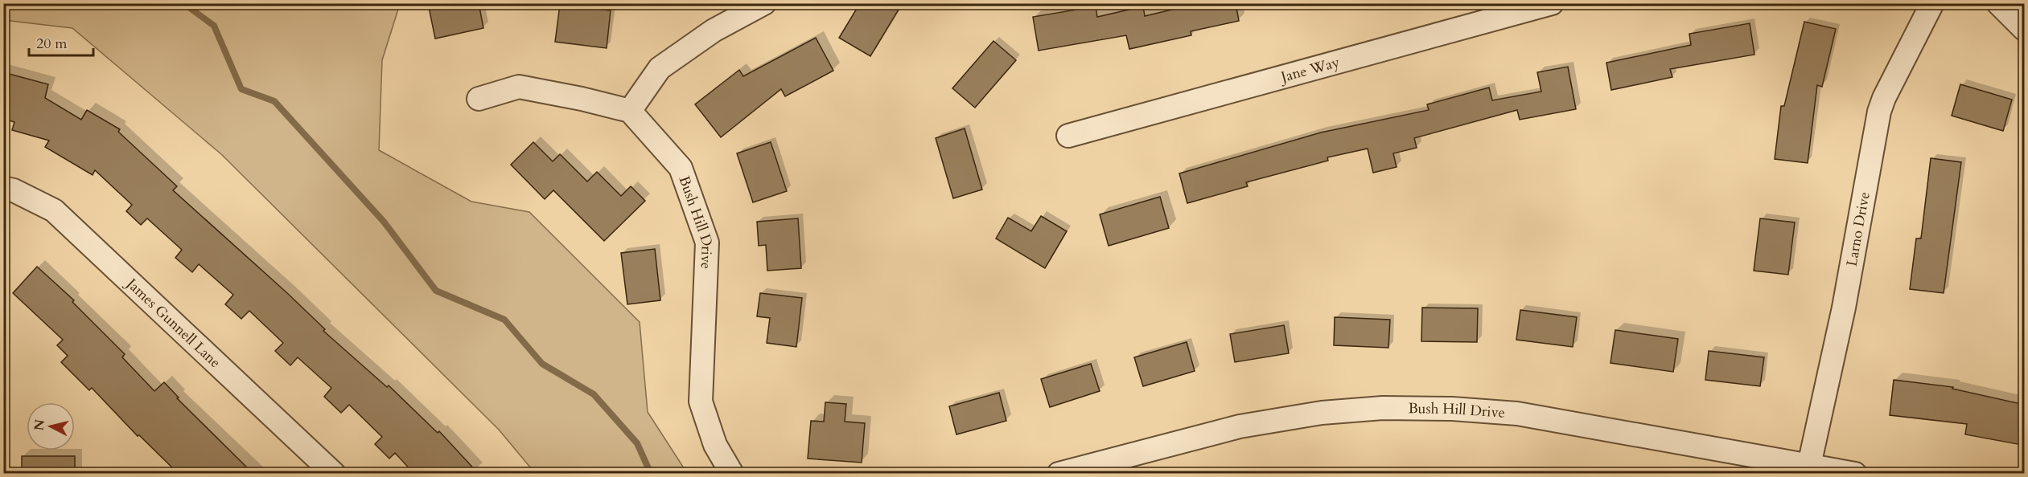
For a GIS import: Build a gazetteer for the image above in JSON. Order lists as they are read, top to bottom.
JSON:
{
  "streets": {
    "street": [
      "Jane Way",
      "Bush Hill Drive",
      "Larno Drive",
      "James Gunnell Lane"
    ]
  },
  "crossings": [
    ["Bush Hill Drive", "Larno Drive"]
  ],
  "scale_bar": "20 m",
  "north": "left"
}
